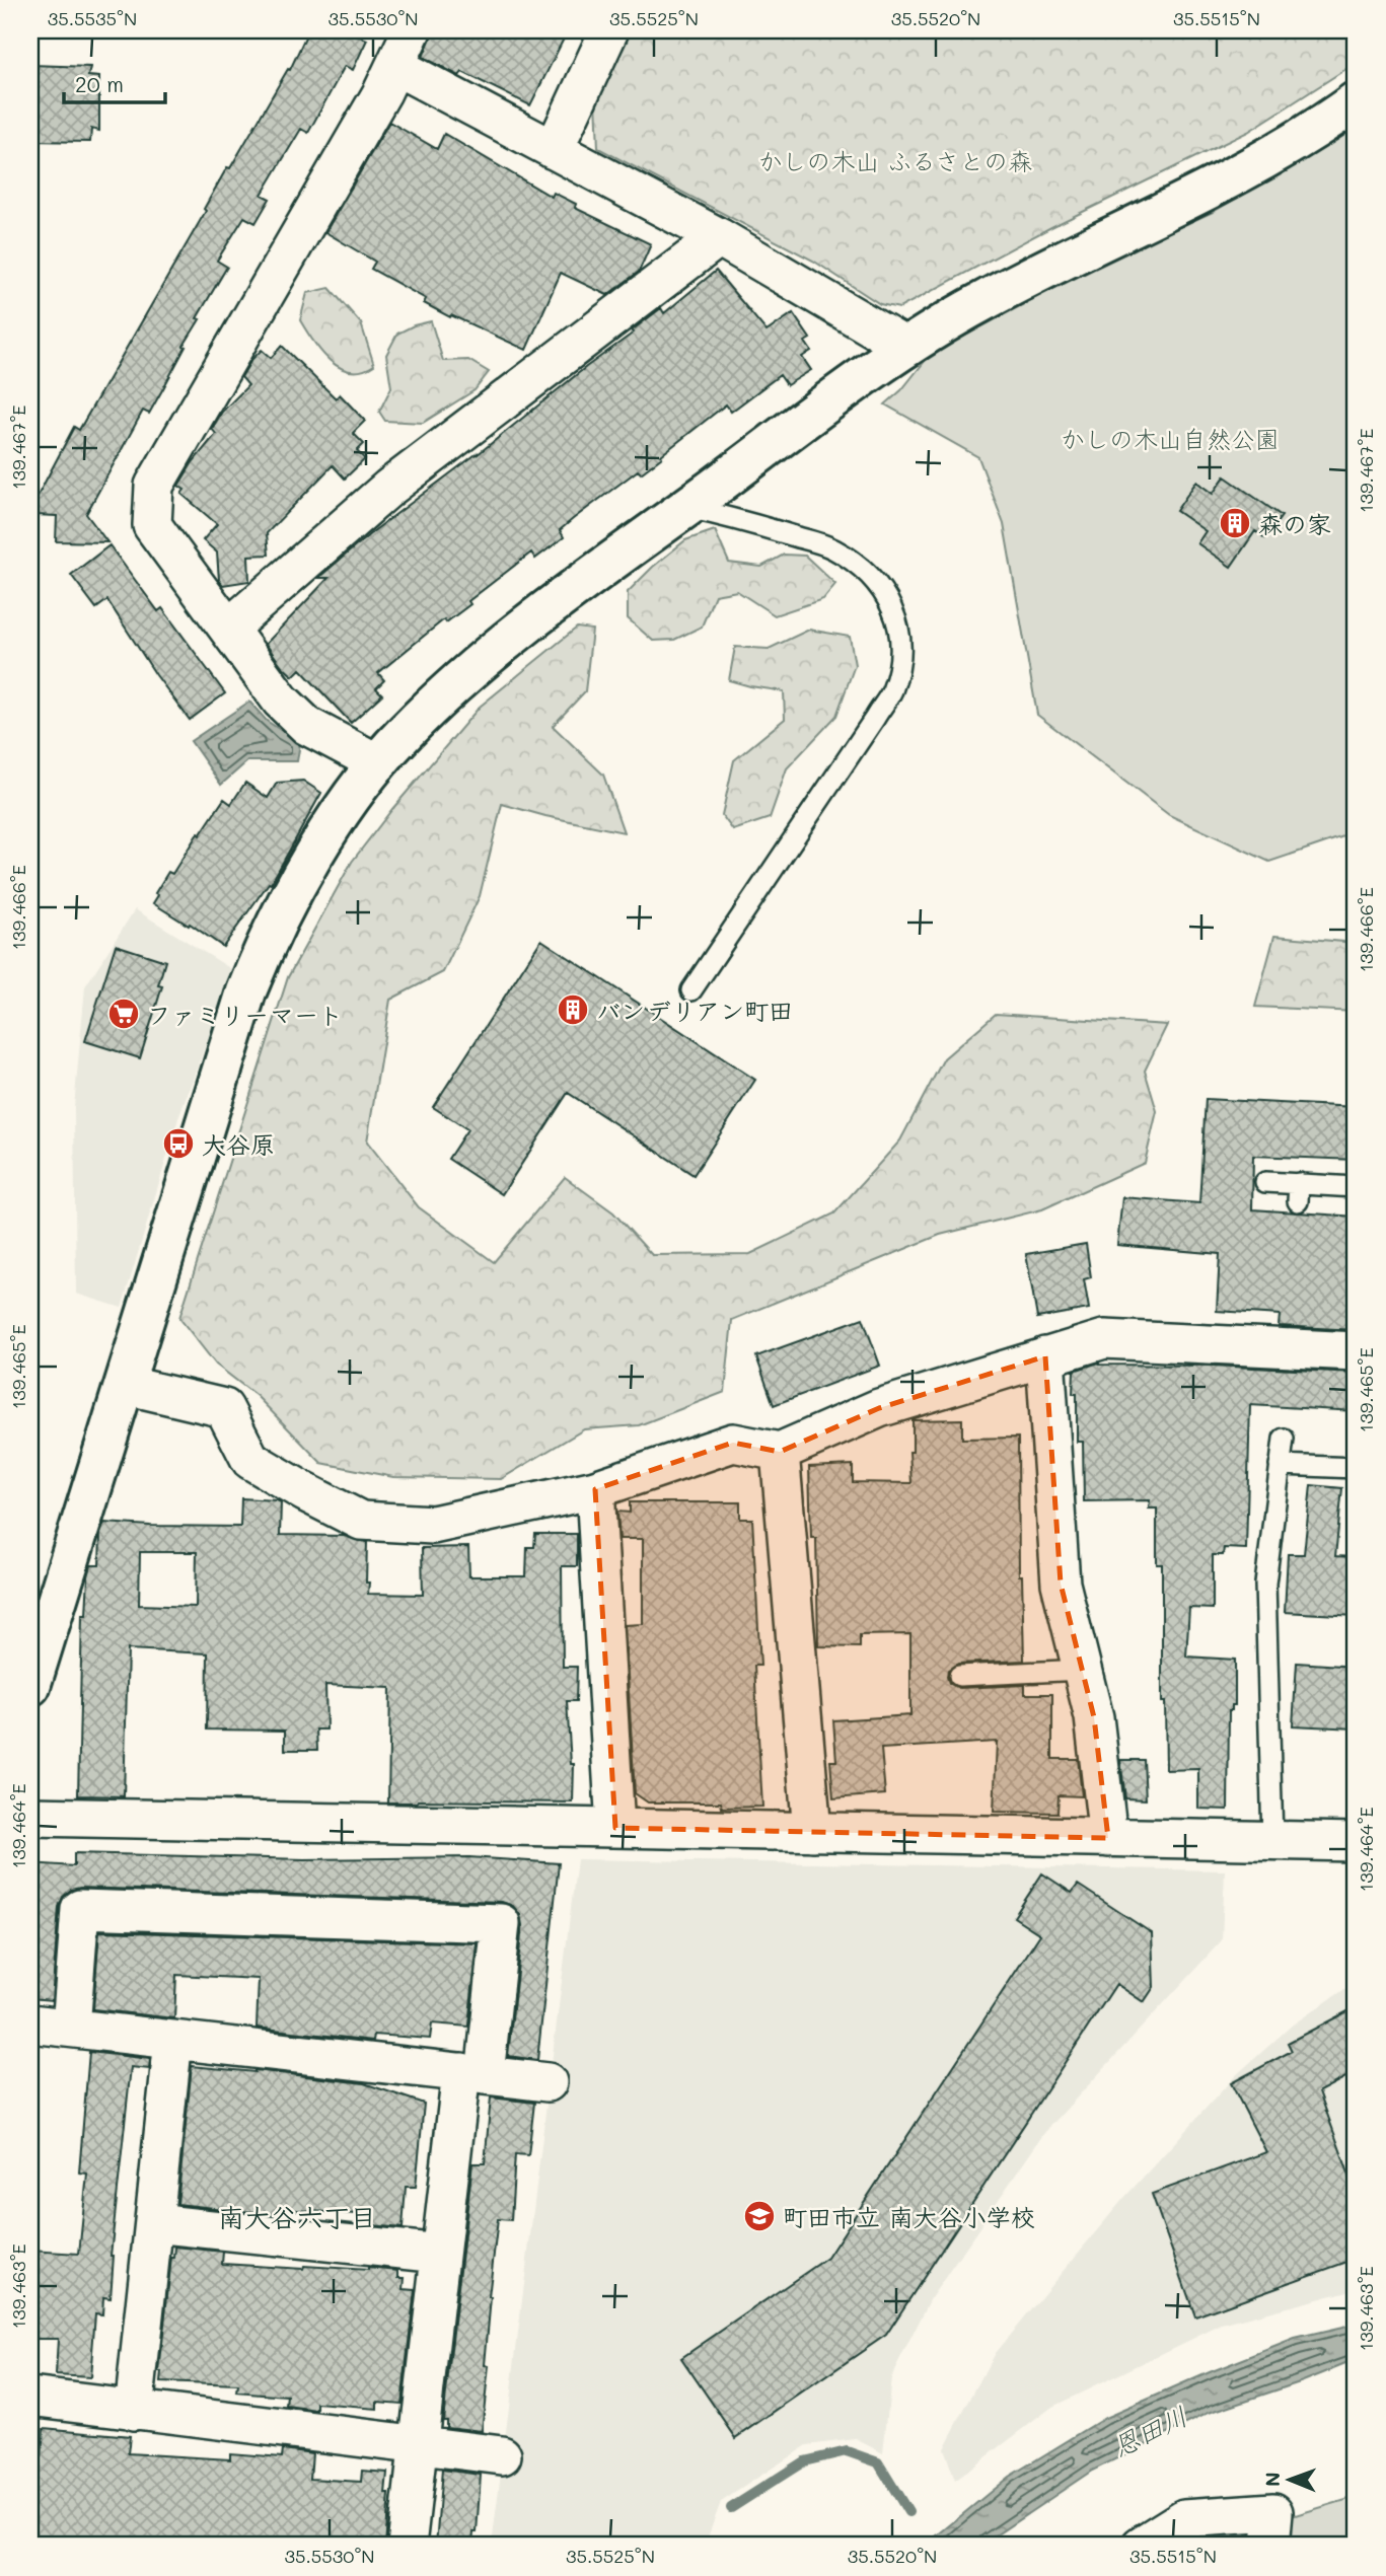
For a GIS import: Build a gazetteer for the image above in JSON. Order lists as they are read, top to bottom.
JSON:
{
  "districts": ["南大谷六丁目"],
  "water": ["恩田川"],
  "parks": ["かしの木山 ふるさとの森", "かしの木山自然公園"],
  "places": {
    "building": ["森の家", "バンデリアン町田"],
    "supermarket": ["ファミリーマート"],
    "bus stop": ["大谷原"],
    "school or university": ["町田市立 南大谷小学校"]
  },
  "scale_bar": "20 m",
  "north": "left",
  "coordinates": [
    "35.5535°N",
    "35.5530°N",
    "35.5525°N",
    "35.5520°N",
    "35.5515°N",
    "139.467°E",
    "139.466°E",
    "139.465°E",
    "139.464°E",
    "139.463°E"
  ]
}
